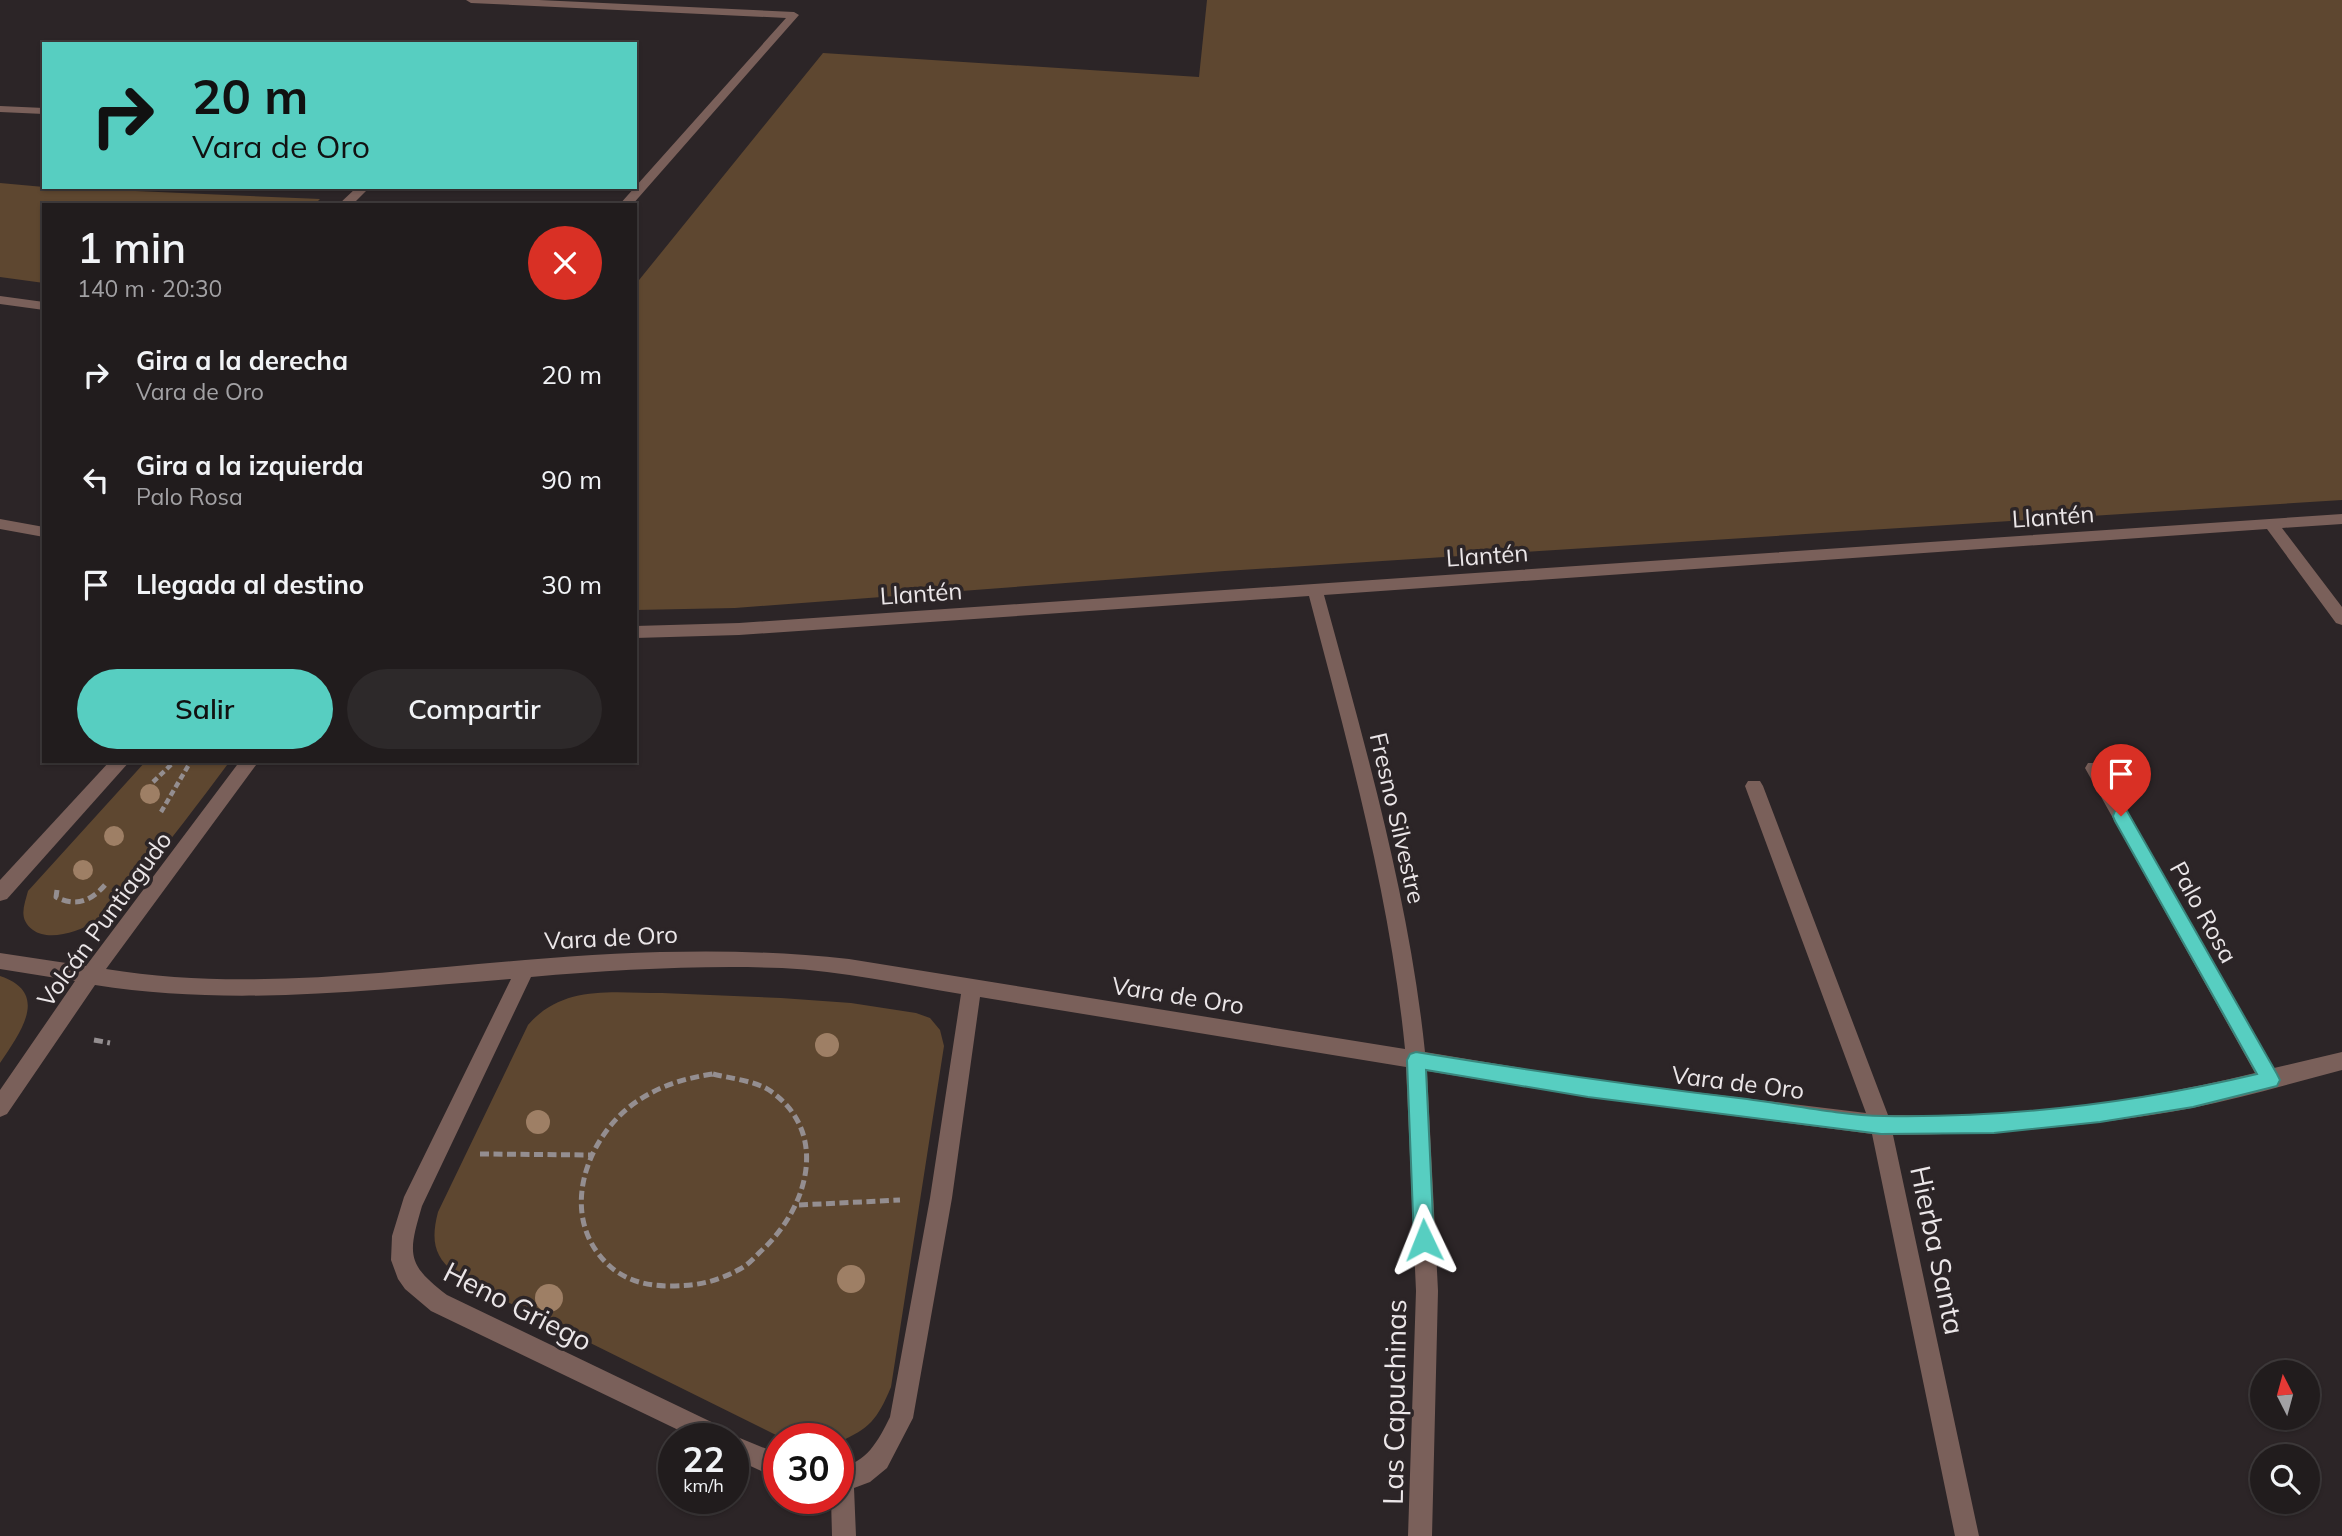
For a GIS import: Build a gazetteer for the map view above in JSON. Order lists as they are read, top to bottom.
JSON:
{
  "streets": {
    "street": [
      "Llantén",
      "Fresno Silvestre",
      "Palo Rosa",
      "Volcán Puntiagudo",
      "Vara de Oro",
      "Hierba Santa",
      "Heno Griego",
      "Las Capuchinas"
    ]
  },
  "crossings": [
    ["Llantén", "Fresno Silvestre"],
    ["Fresno Silvestre", "Vara de Oro"],
    ["Fresno Silvestre", "Las Capuchinas"],
    ["Palo Rosa", "Vara de Oro"],
    ["Volcán Puntiagudo", "Vara de Oro"],
    ["Vara de Oro", "Hierba Santa"],
    ["Vara de Oro", "Heno Griego"],
    ["Vara de Oro", "Las Capuchinas"]
  ],
  "north": "top",
  "page": {
    "turn": ["20 m", "Vara de Oro"],
    "heading": ["1 min", "140 m · 20:30"],
    "list": [
      {
        "name": "Gira a la derecha",
        "note": "Vara de Oro",
        "value": "20 m"
      },
      {
        "name": "Gira a la izquierda",
        "note": "Palo Rosa",
        "value": "90 m"
      },
      {
        "name": "Llegada al destino",
        "value": "30 m"
      }
    ],
    "buttons": ["Salir", "Compartir"],
    "speed": "22 km/h",
    "limit": "30"
  }
}
